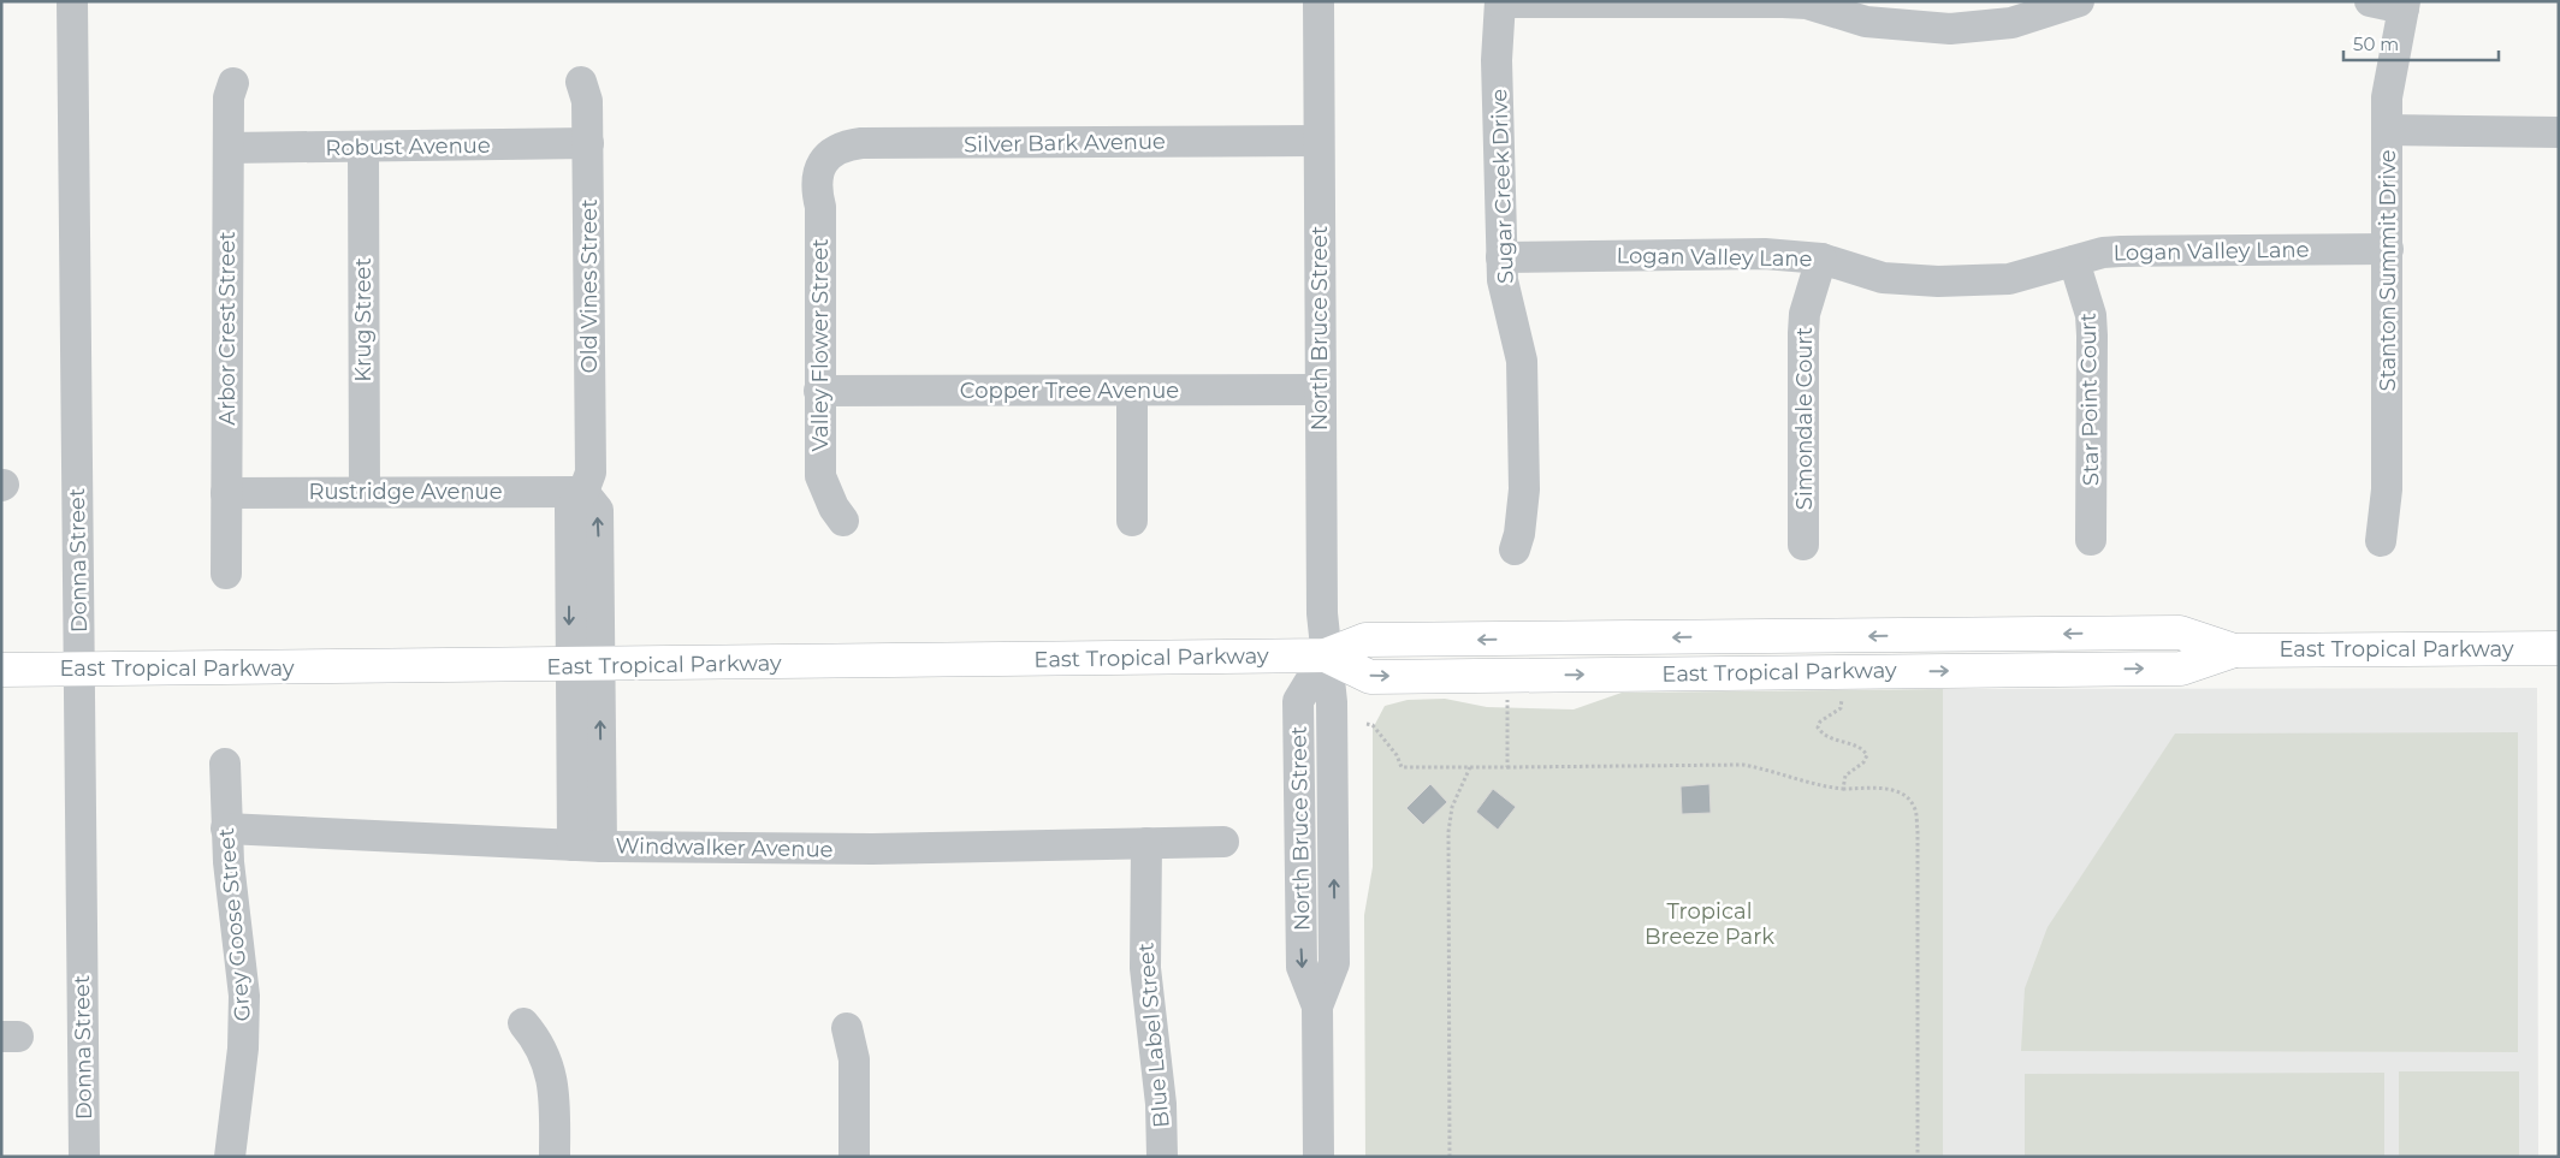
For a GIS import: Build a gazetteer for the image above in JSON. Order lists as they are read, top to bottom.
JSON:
{
  "streets": {
    "main road": ["East Tropical Parkway"],
    "street": [
      "Silver Bark Avenue",
      "Robust Avenue",
      "Sugar Creek Drive",
      "Logan Valley Lane",
      "Stanton Summit Drive",
      "Old Vines Street",
      "Krug Street",
      "Arbor Crest Street",
      "North Bruce Street",
      "Valley Flower Street",
      "Copper Tree Avenue",
      "Star Point Court",
      "Simondale Court",
      "Rustridge Avenue",
      "Donna Street",
      "Windwalker Avenue",
      "Grey Goose Street",
      "Blue Label Street"
    ]
  },
  "crossings": [
    ["Silver Bark Avenue", "North Bruce Street"],
    ["Silver Bark Avenue", "Valley Flower Street"],
    ["Robust Avenue", "Old Vines Street"],
    ["Robust Avenue", "Krug Street"],
    ["Robust Avenue", "Arbor Crest Street"],
    ["Sugar Creek Drive", "Logan Valley Lane"],
    ["Logan Valley Lane", "Stanton Summit Drive"],
    ["Logan Valley Lane", "Star Point Court"],
    ["Logan Valley Lane", "Simondale Court"],
    ["Old Vines Street", "Rustridge Avenue"],
    ["Old Vines Street", "East Tropical Parkway"],
    ["Old Vines Street", "Windwalker Avenue"],
    ["Krug Street", "Rustridge Avenue"],
    ["Arbor Crest Street", "Rustridge Avenue"],
    ["North Bruce Street", "Copper Tree Avenue"],
    ["North Bruce Street", "East Tropical Parkway"],
    ["Valley Flower Street", "Copper Tree Avenue"],
    ["Donna Street", "East Tropical Parkway"],
    ["Windwalker Avenue", "Grey Goose Street"],
    ["Windwalker Avenue", "Blue Label Street"]
  ],
  "parks": ["Tropical Breeze Park"],
  "scale_bar": "50 m"
}
